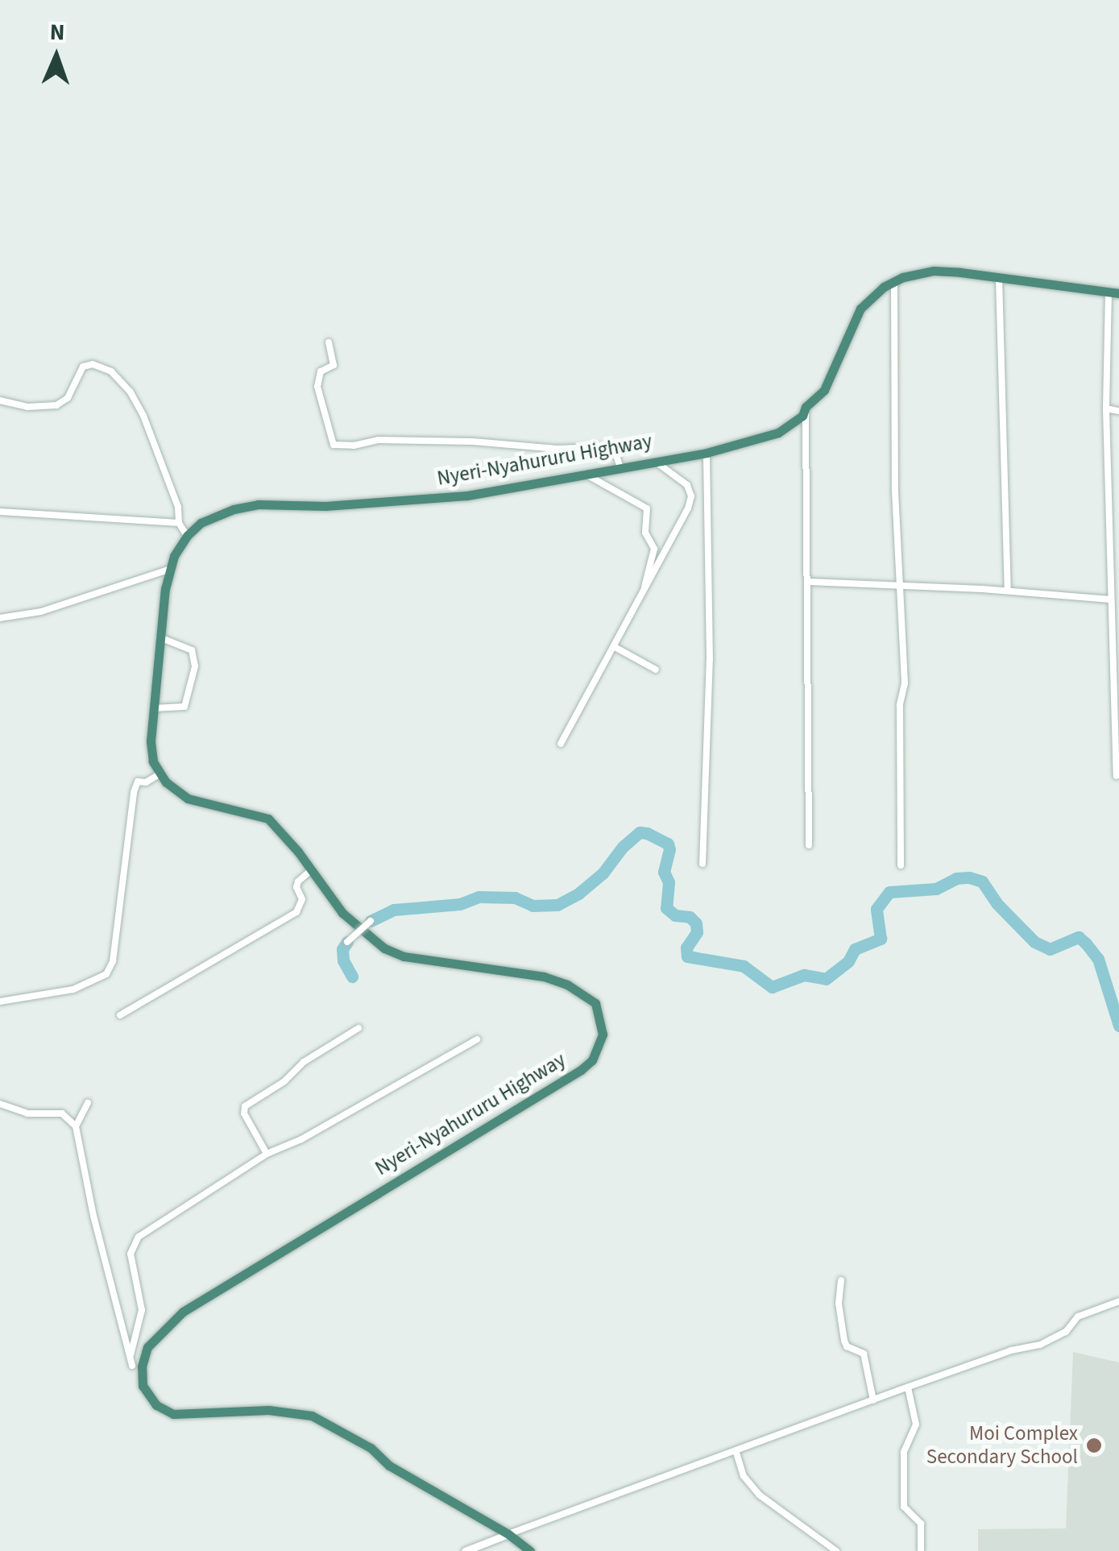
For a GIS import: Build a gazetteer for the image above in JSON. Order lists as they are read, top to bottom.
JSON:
{
  "streets": {
    "highway": ["Nyeri-Nyahururu Highway"]
  },
  "places": ["Moi Complex Secondary School"],
  "north": "top"
}
